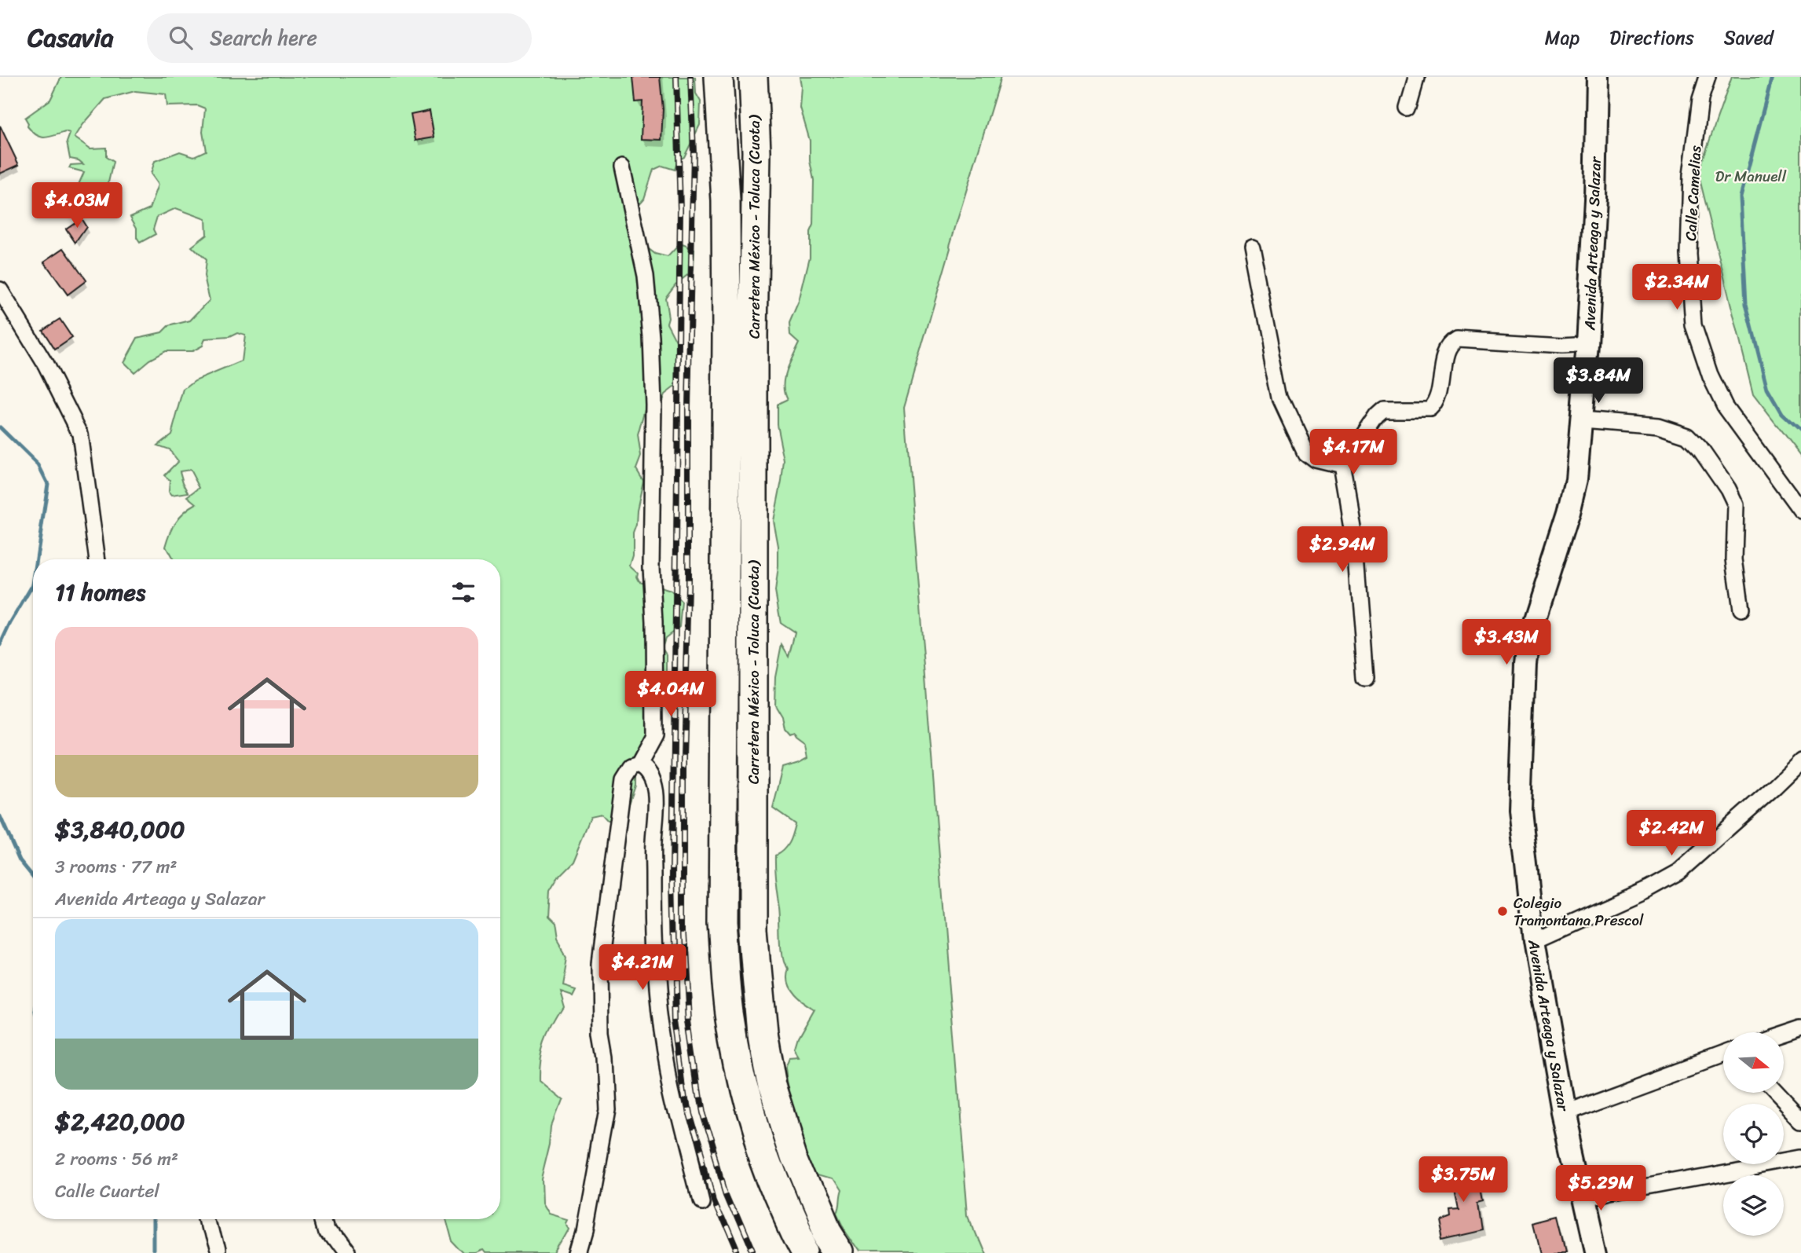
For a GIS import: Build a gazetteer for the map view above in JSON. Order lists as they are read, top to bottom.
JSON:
{
  "streets": {
    "highway": ["Carretera México - Toluca (Cuota)"],
    "street": ["Calle Camelias", "Avenida Arteaga y Salazar"]
  },
  "parks": ["Dr Manuell"],
  "places": ["Colegio Tramontana Prescol"],
  "north": "right",
  "page": {
    "header": "Casavia",
    "search": "Search here",
    "nav": ["Map", "Directions", "Saved"],
    "price": [
      "$4.03M",
      "$2.34M",
      "$3.84M",
      "$4.17M",
      "$2.94M",
      "$3.43M",
      "$4.04M",
      "$2.42M",
      "$4.21M",
      "$3.75M",
      "$5.29M"
    ],
    "heading": "11 homes",
    "list": [
      {
        "name": "$3,840,000",
        "note": "3 rooms · 77 m² · Avenida Arteaga y Salazar"
      },
      {
        "name": "$2,420,000",
        "note": "2 rooms · 56 m² · Calle Cuartel"
      }
    ]
  }
}
